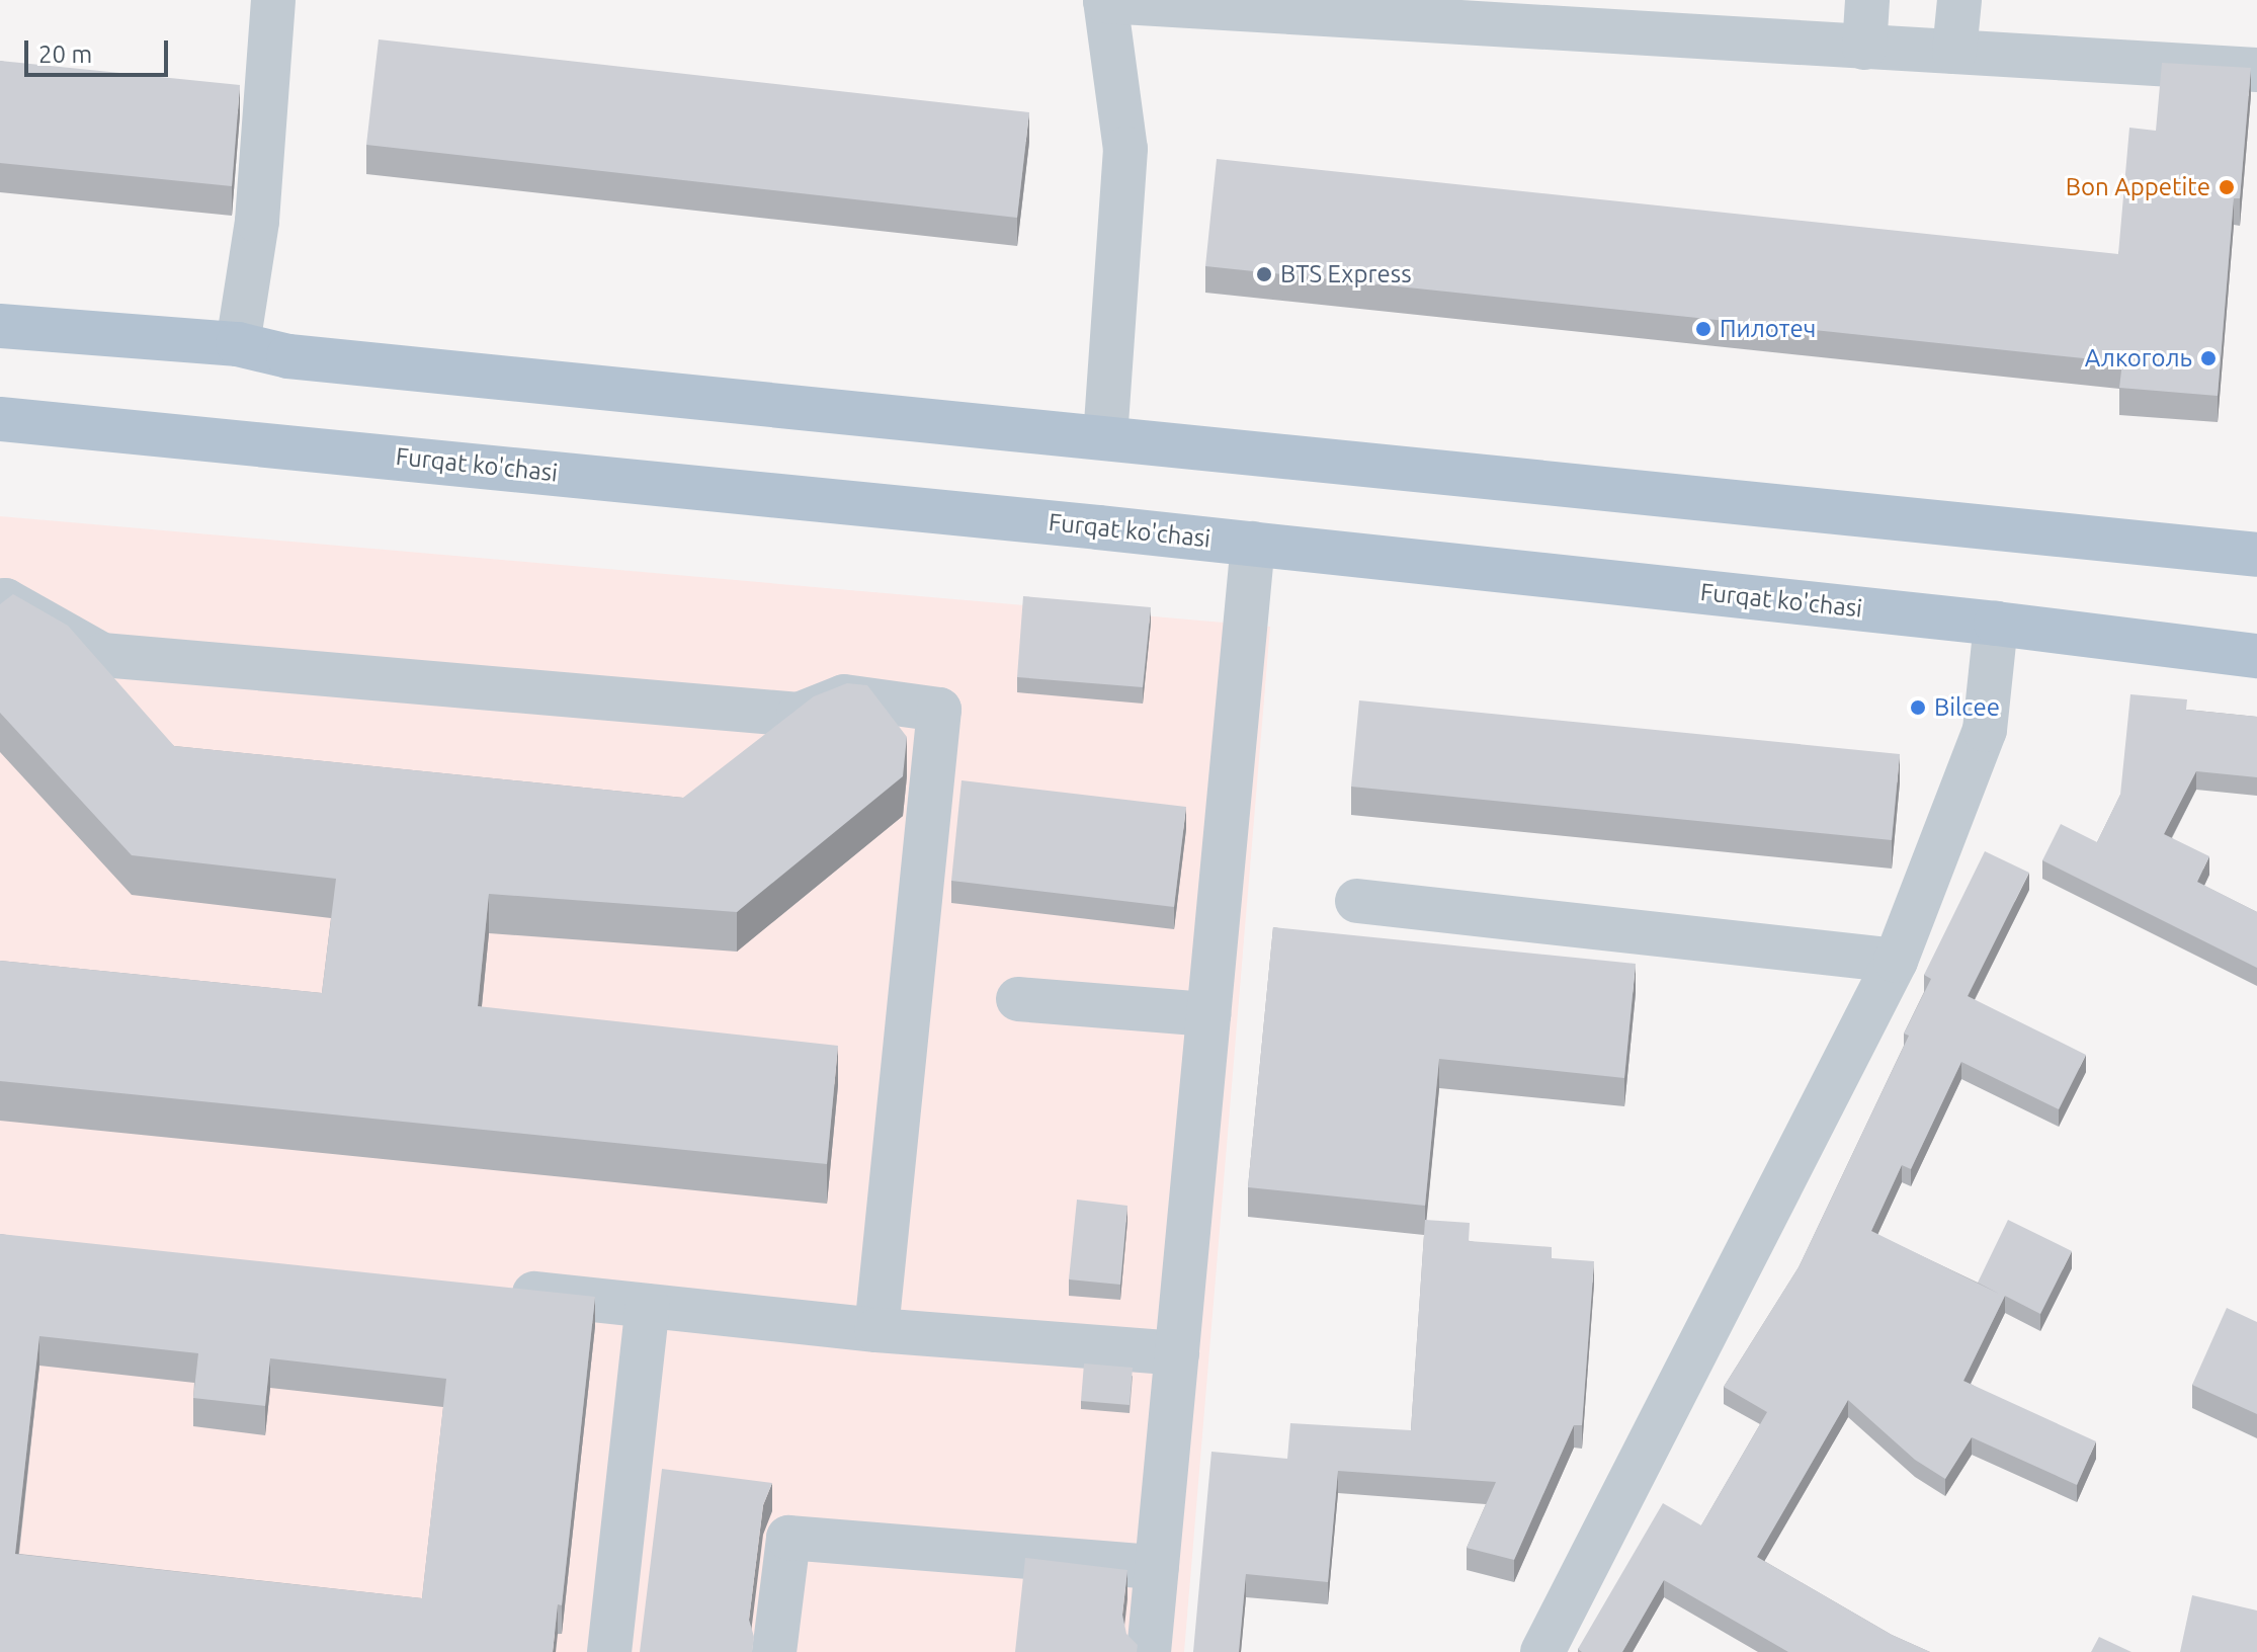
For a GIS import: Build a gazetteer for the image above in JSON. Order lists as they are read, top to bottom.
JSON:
{
  "streets": {
    "main road": ["Furqat ko'chasi"]
  },
  "places": [
    "Bon Appetite",
    "BTS Express",
    "Пилотеч",
    "Алкоголь",
    "Bilcee"
  ],
  "scale_bar": "20 m"
}
